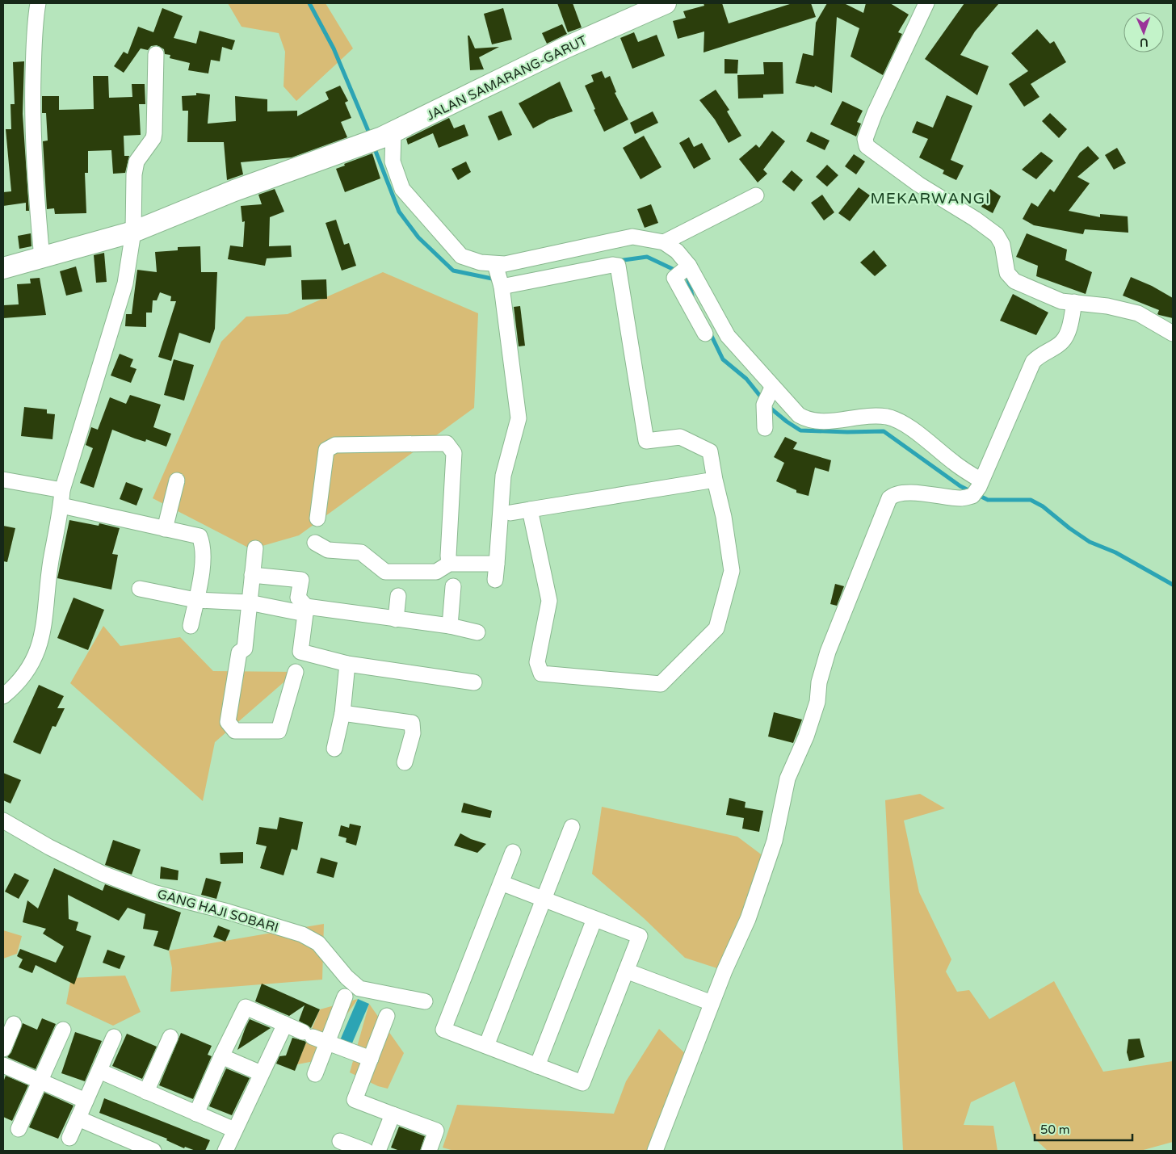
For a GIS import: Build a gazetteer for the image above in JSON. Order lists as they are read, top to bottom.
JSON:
{
  "streets": {
    "main road": ["JALAN SAMARANG-GARUT"],
    "street": ["GANG HAJI SOBARI"]
  },
  "districts": ["MEKARWANGI"],
  "scale_bar": "50 m",
  "north": "bottom"
}
